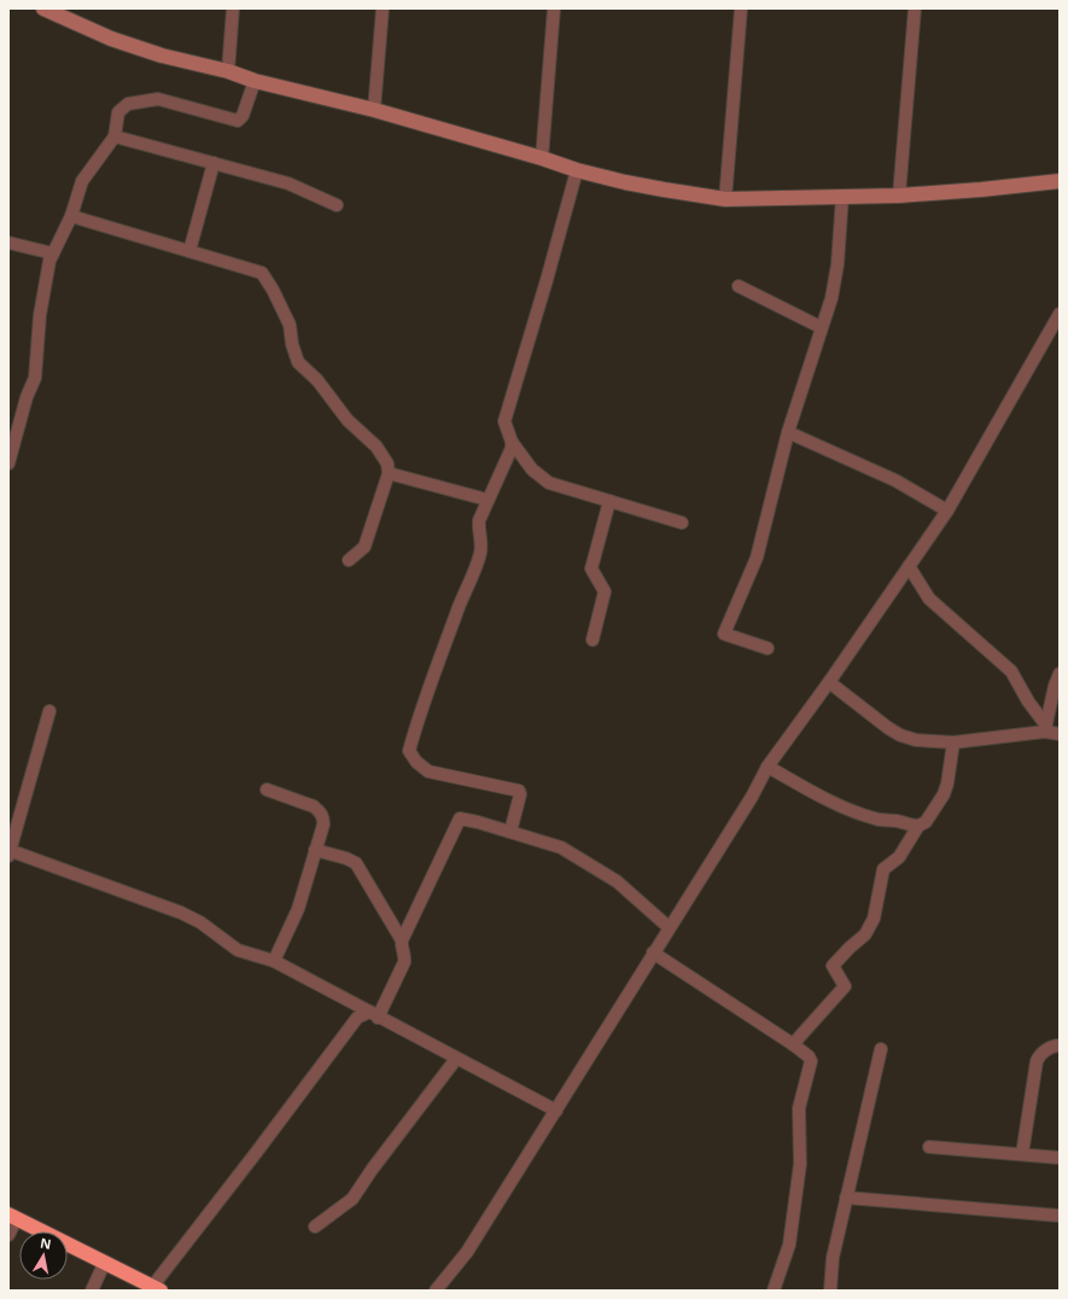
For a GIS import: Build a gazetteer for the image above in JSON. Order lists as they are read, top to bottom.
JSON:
{
  "north": "top"
}
